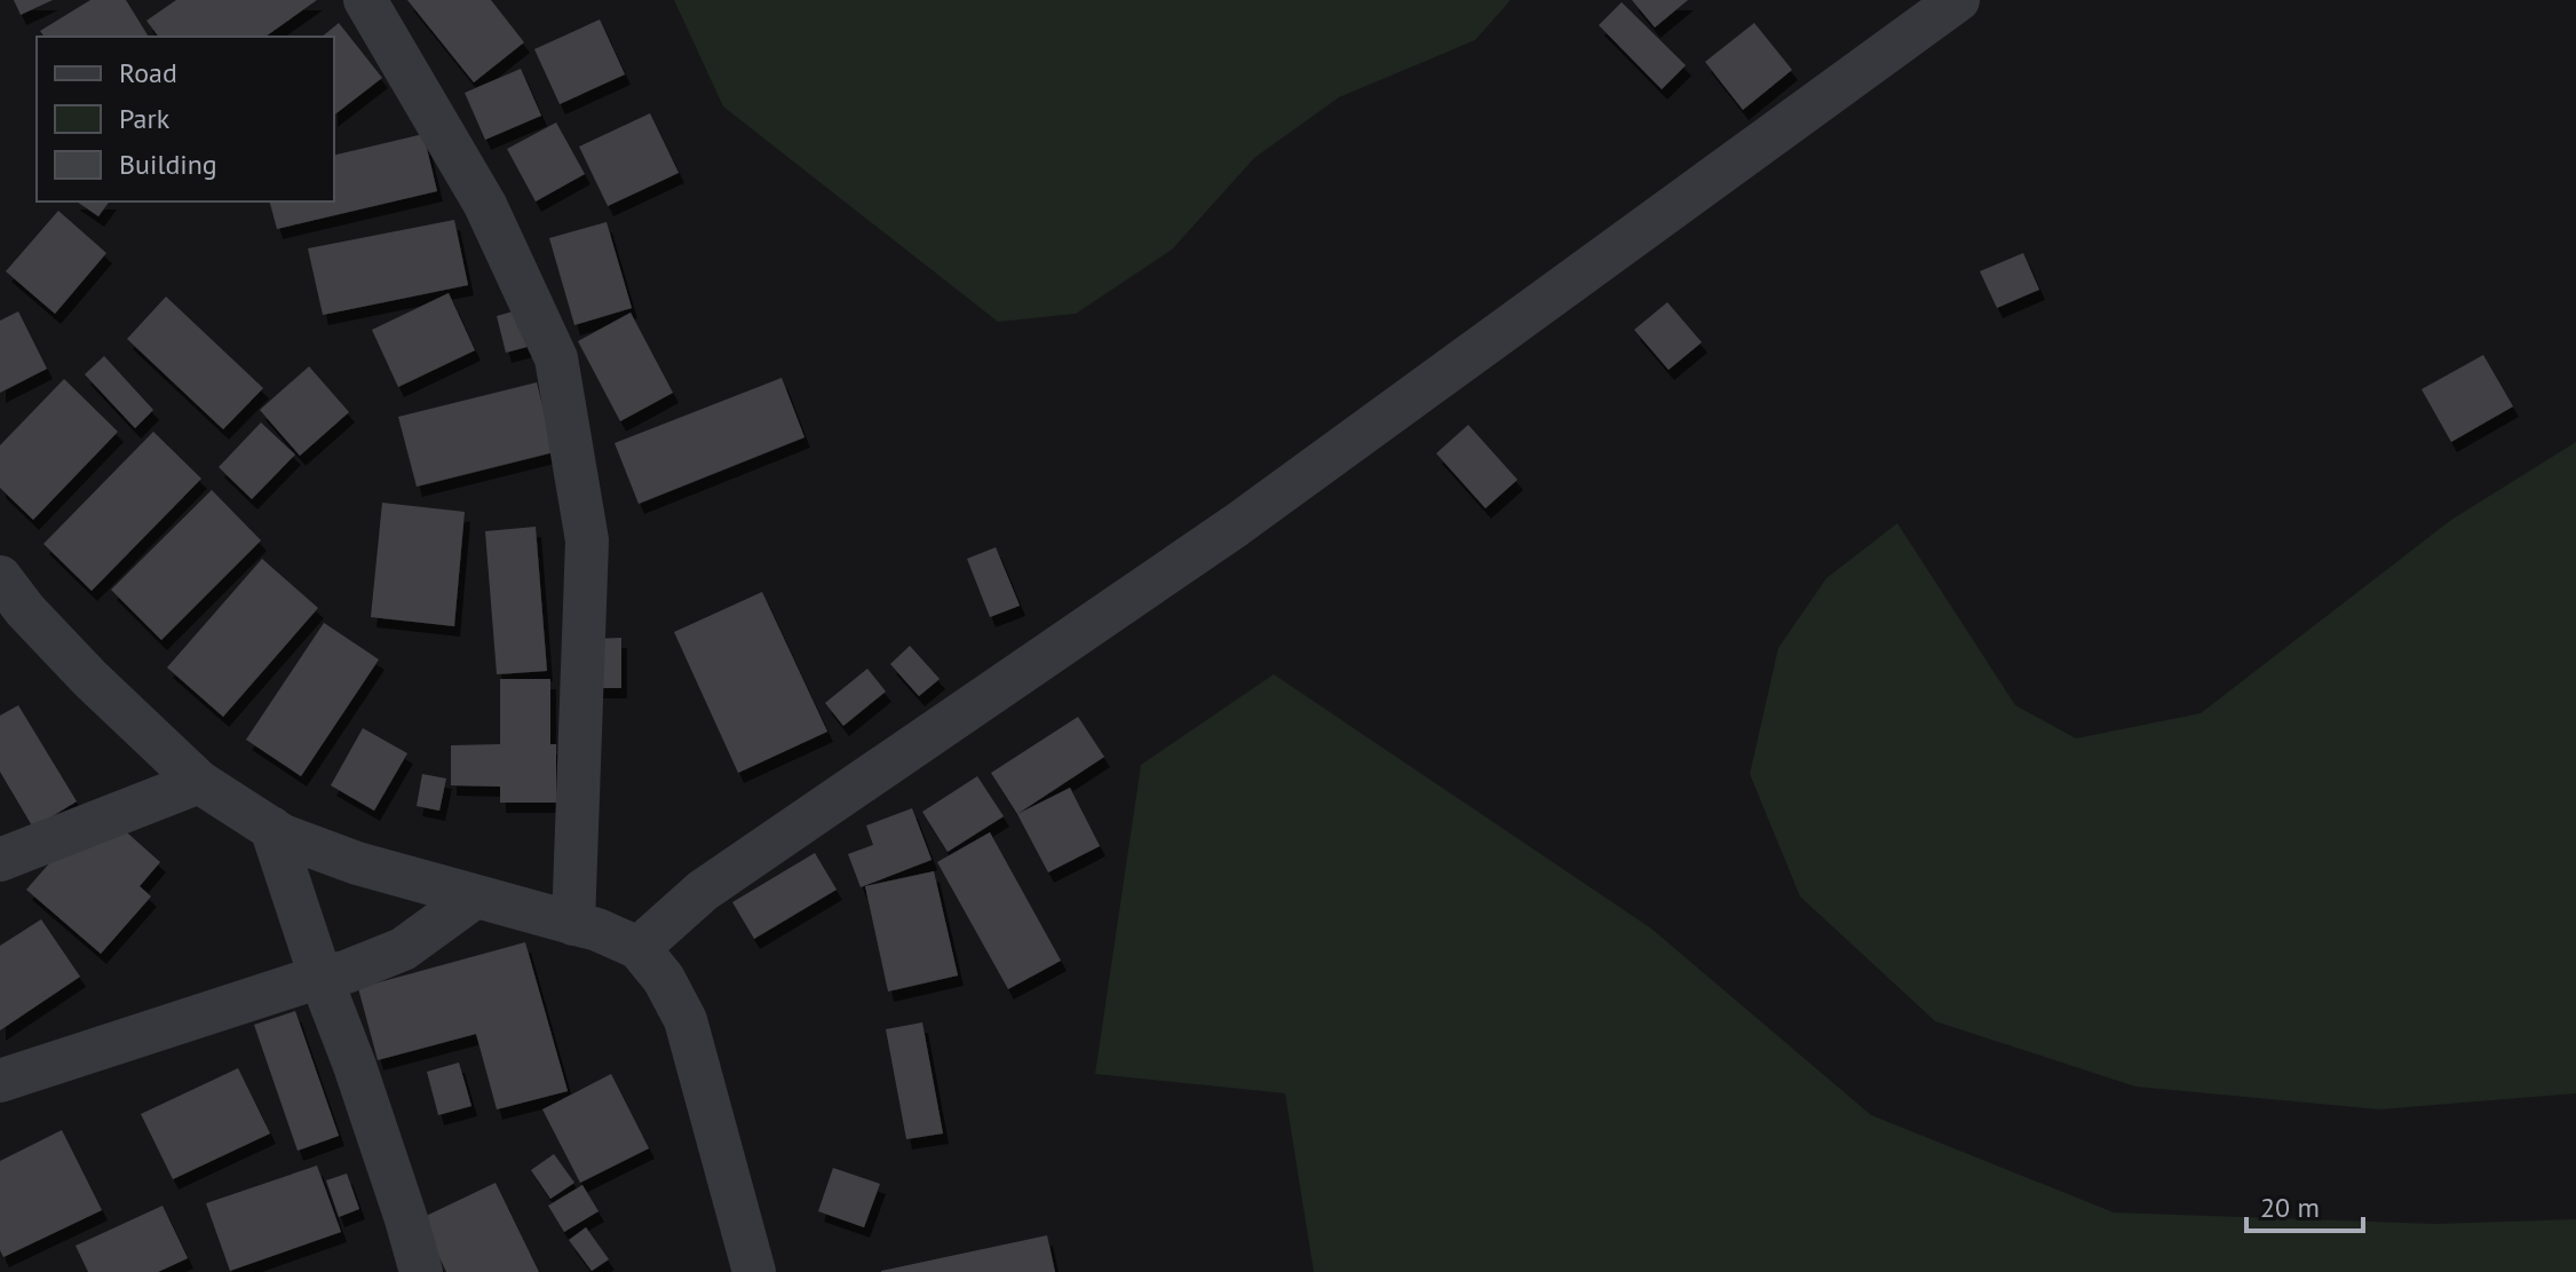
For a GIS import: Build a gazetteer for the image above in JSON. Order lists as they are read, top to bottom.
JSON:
{
  "legend": ["Road", "Park", "Building"],
  "scale_bar": "20 m"
}
